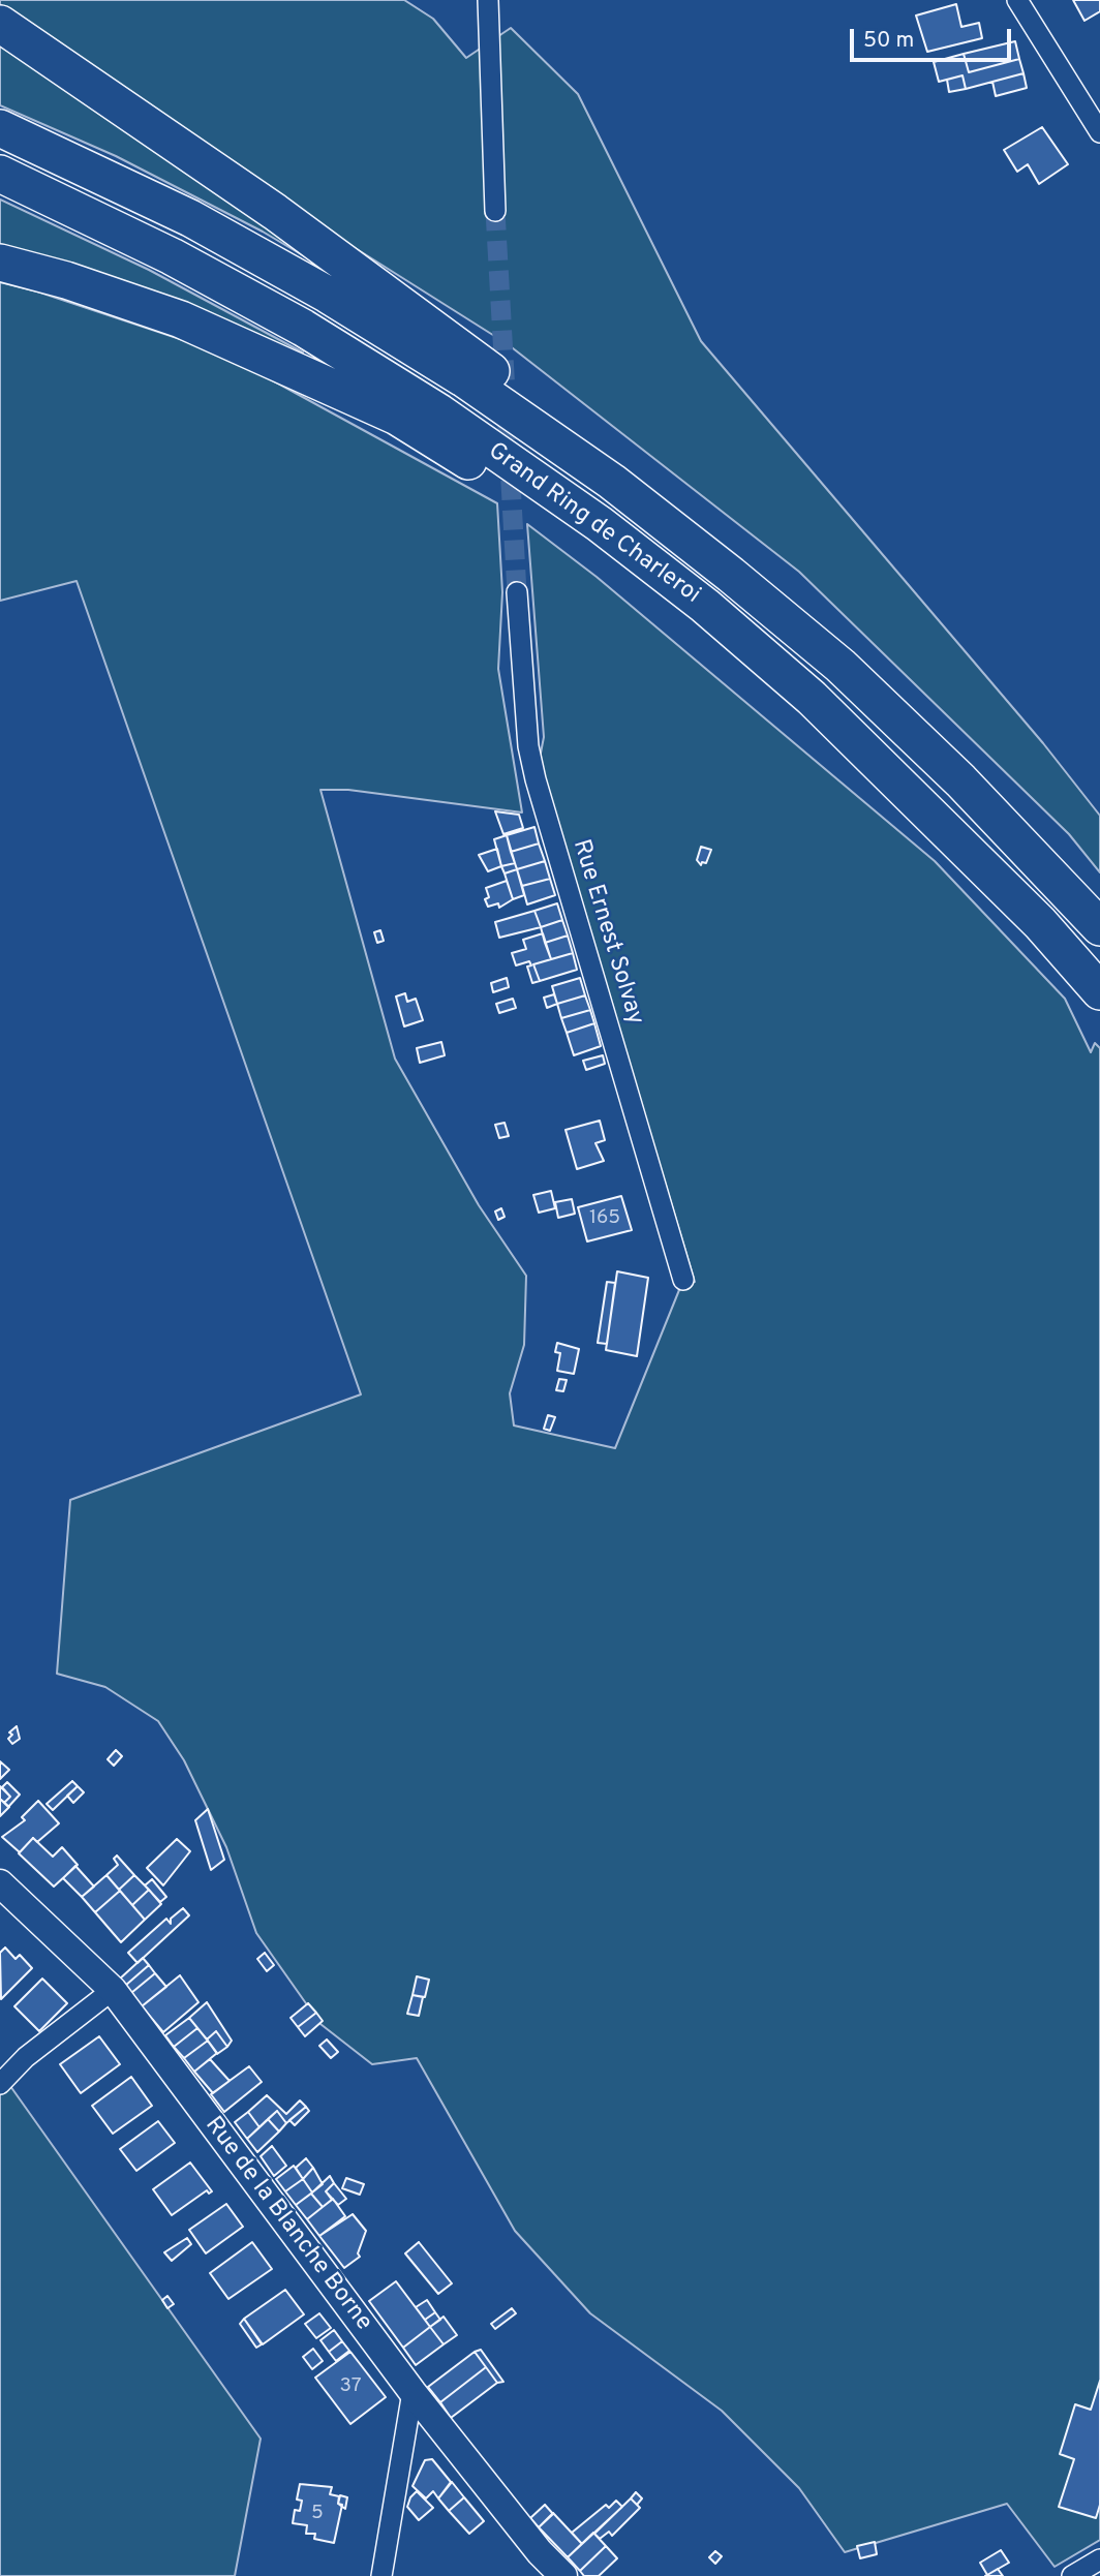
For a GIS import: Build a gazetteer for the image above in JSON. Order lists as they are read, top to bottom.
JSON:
{
  "streets": {
    "highway": ["Grand Ring de Charleroi"],
    "street": ["Rue Ernest Solvay", "Rue de la Blanche Borne"]
  },
  "house_numbers": ["165", "37", "5"],
  "scale_bar": "50 m"
}
